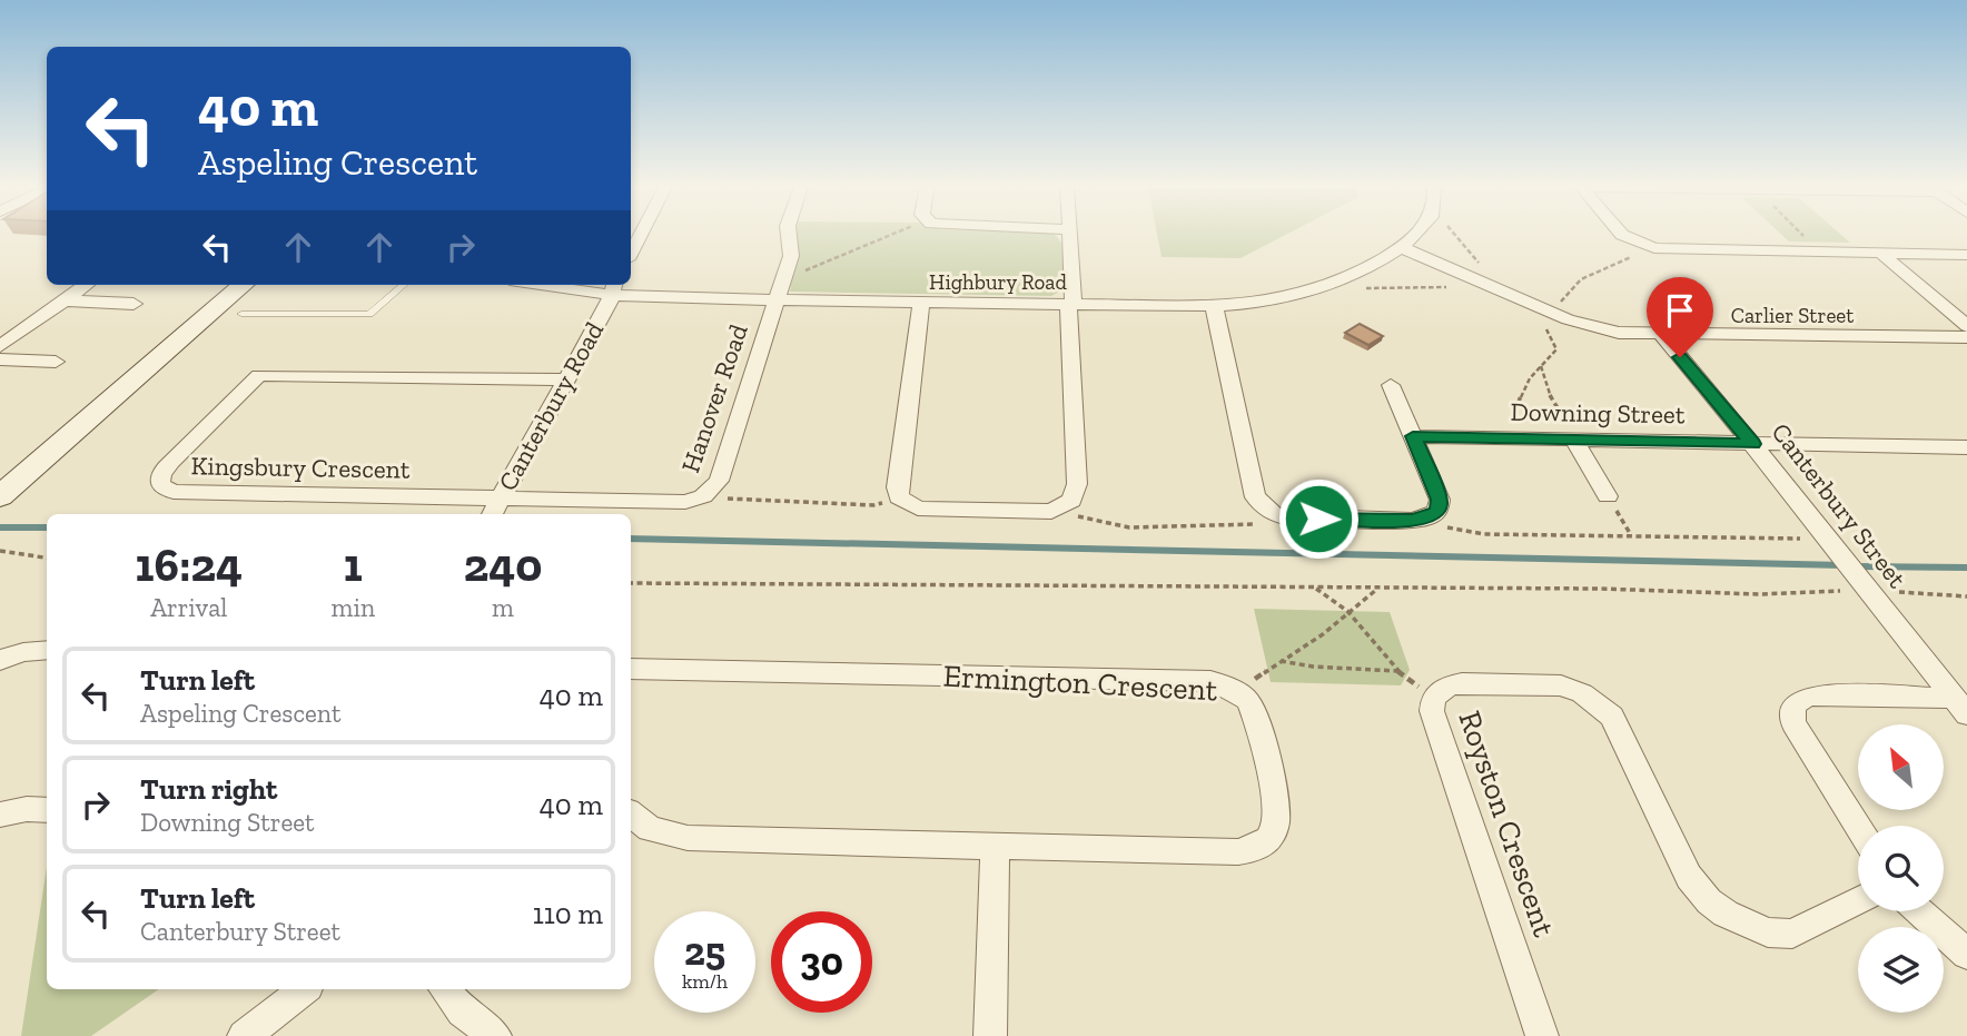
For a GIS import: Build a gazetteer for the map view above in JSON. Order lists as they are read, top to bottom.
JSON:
{
  "streets": {
    "street": [
      "Highbury Road",
      "Carlier Street",
      "Hanover Road",
      "Canterbury Road",
      "Downing Street",
      "Kingsbury Crescent",
      "Canterbury Street",
      "Ermington Crescent",
      "Royston Crescent"
    ]
  },
  "crossings": [
    ["Highbury Road", "Carlier Street"],
    ["Highbury Road", "Hanover Road"],
    ["Highbury Road", "Canterbury Road"],
    ["Carlier Street", "Canterbury Street"],
    ["Hanover Road", "Canterbury Road"],
    ["Hanover Road", "Kingsbury Crescent"],
    ["Canterbury Road", "Kingsbury Crescent"],
    ["Downing Street", "Canterbury Street"]
  ],
  "north": "top left",
  "page": {
    "turn": ["40 m", "Aspeling Crescent"],
    "eta": [
      "16:24",
      "Arrival",
      "1",
      "min",
      "240",
      "m"
    ],
    "list": [
      {
        "name": "Turn left",
        "note": "Aspeling Crescent",
        "value": "40 m"
      },
      {
        "name": "Turn right",
        "note": "Downing Street",
        "value": "40 m"
      },
      {
        "name": "Turn left",
        "note": "Canterbury Street",
        "value": "110 m"
      }
    ],
    "speed": "25 km/h",
    "limit": "30"
  }
}
